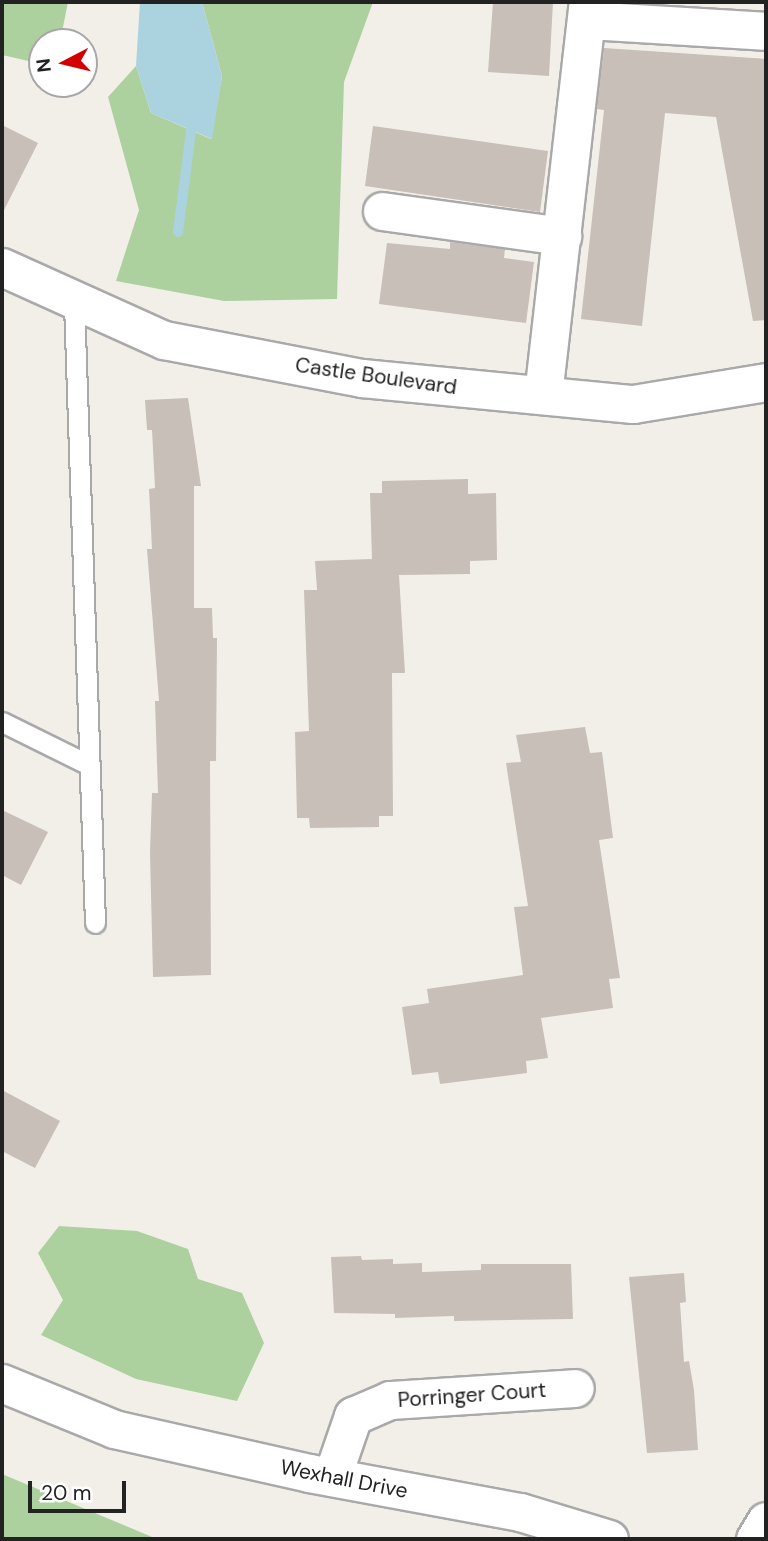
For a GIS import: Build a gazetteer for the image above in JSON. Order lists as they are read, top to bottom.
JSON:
{
  "streets": {
    "street": ["Castle Boulevard", "Porringer Court", "Wexhall Drive"]
  },
  "crossings": [
    ["Porringer Court", "Wexhall Drive"]
  ],
  "scale_bar": "20 m",
  "north": "left"
}
